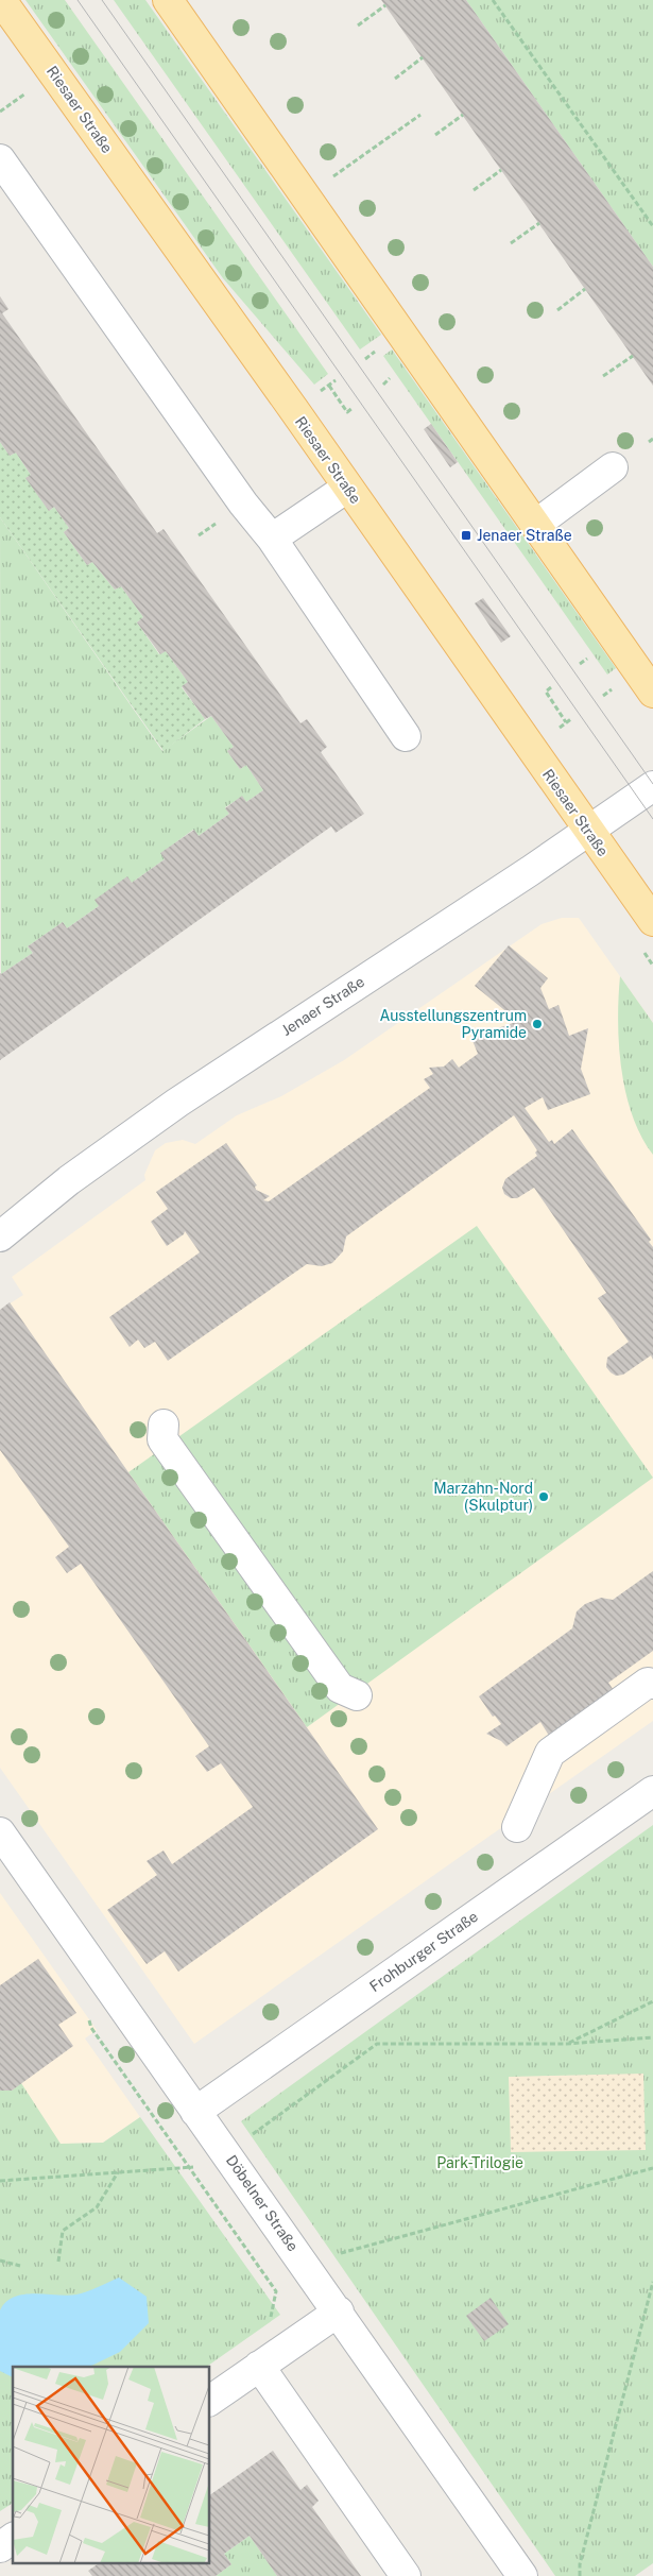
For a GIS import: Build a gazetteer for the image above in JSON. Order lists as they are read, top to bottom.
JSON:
{
  "streets": {
    "main road": ["Riesaer Straße"],
    "street": ["Jenaer Straße", "Frohburger Straße", "Döbelner Straße"]
  },
  "crossings": [
    ["Riesaer Straße", "Jenaer Straße"],
    ["Frohburger Straße", "Döbelner Straße"]
  ],
  "parks": ["Park-Trilogie"],
  "places": {
    "transit": ["Jenaer Straße"],
    "other": ["Ausstellungszentrum Pyramide", "Marzahn-Nord (Skulptur)"]
  }
}
